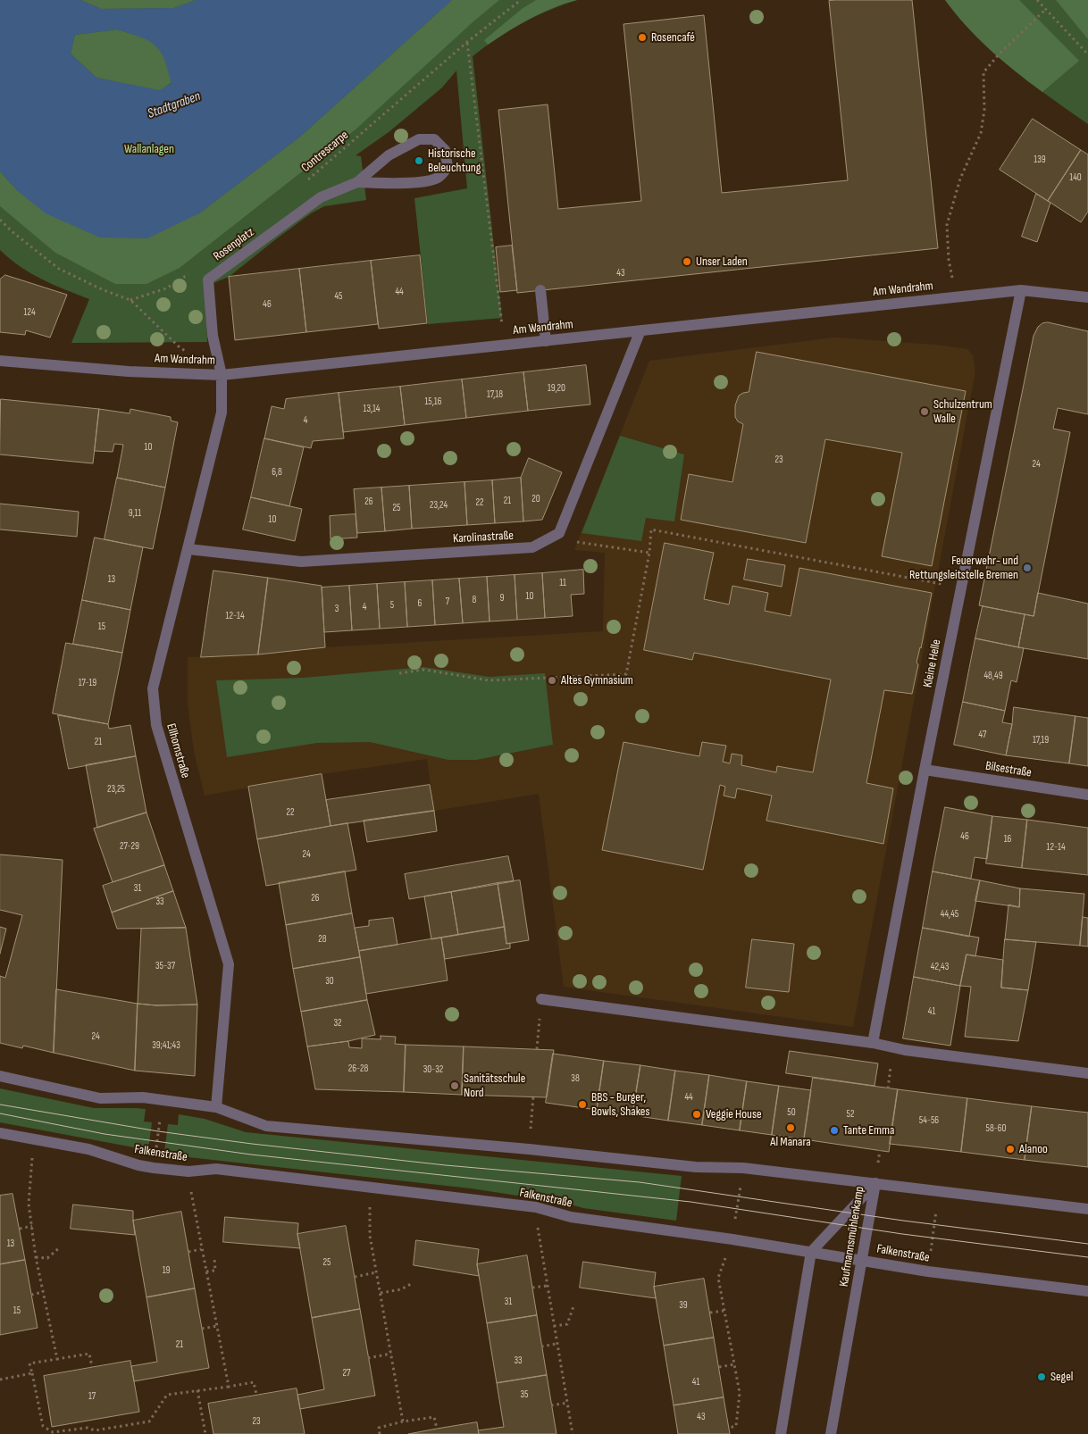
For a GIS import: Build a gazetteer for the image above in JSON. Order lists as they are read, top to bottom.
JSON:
{
  "streets": {
    "street": [
      "Rosenplatz",
      "Am Wandrahm",
      "Karolinastraße",
      "Kleine Helle",
      "Ellhornstraße",
      "Bilsestraße",
      "Falkenstraße",
      "Kaufmannsmühlenkamp"
    ],
    "path": ["Contrescarpe"]
  },
  "crossings": [
    ["Rosenplatz", "Am Wandrahm"],
    ["Rosenplatz", "Ellhornstraße"],
    ["Am Wandrahm", "Kleine Helle"],
    ["Am Wandrahm", "Ellhornstraße"],
    ["Karolinastraße", "Ellhornstraße"],
    ["Kleine Helle", "Bilsestraße"],
    ["Falkenstraße", "Kaufmannsmühlenkamp"]
  ],
  "water": ["Stadtgraben"],
  "parks": ["Wallanlagen"],
  "places": [
    "Rosencafé",
    "Historische Beleuchtung",
    "Unser Laden",
    "Schulzentrum Walle",
    "Feuerwehr- und Rettungsleitstelle Bremen",
    "Altes Gymnasium",
    "Sanitätsschule Nord",
    "BBS - Burger, Bowls, Shakes",
    "Veggie House",
    "Al Manara",
    "Tante Emma",
    "Alanoo",
    "Segel"
  ],
  "house_numbers": [
    "139",
    "140",
    "43",
    "44",
    "45",
    "46",
    "124",
    "19,20",
    "17,18",
    "15,16",
    "13,14",
    "4",
    "10",
    "23",
    "24",
    "6,8",
    "20",
    "21",
    "26",
    "22",
    "23,24",
    "25",
    "9,11",
    "10",
    "13",
    "11",
    "10",
    "9",
    "8",
    "7",
    "6",
    "5",
    "4",
    "3",
    "12-14",
    "15",
    "48,49",
    "17-19",
    "47",
    "17,19",
    "21",
    "23,25",
    "22",
    "46",
    "16",
    "27-29",
    "12-14",
    "24",
    "31",
    "26",
    "33",
    "44,45",
    "28",
    "35-37",
    "42,43",
    "30",
    "41",
    "32",
    "24",
    "39;41;43",
    "26-28",
    "30-32",
    "38",
    "44",
    "50",
    "52",
    "54-56",
    "58-60",
    "13",
    "25",
    "19",
    "31",
    "39",
    "15",
    "21",
    "33",
    "27",
    "41",
    "35",
    "17",
    "43",
    "23"
  ]
}
